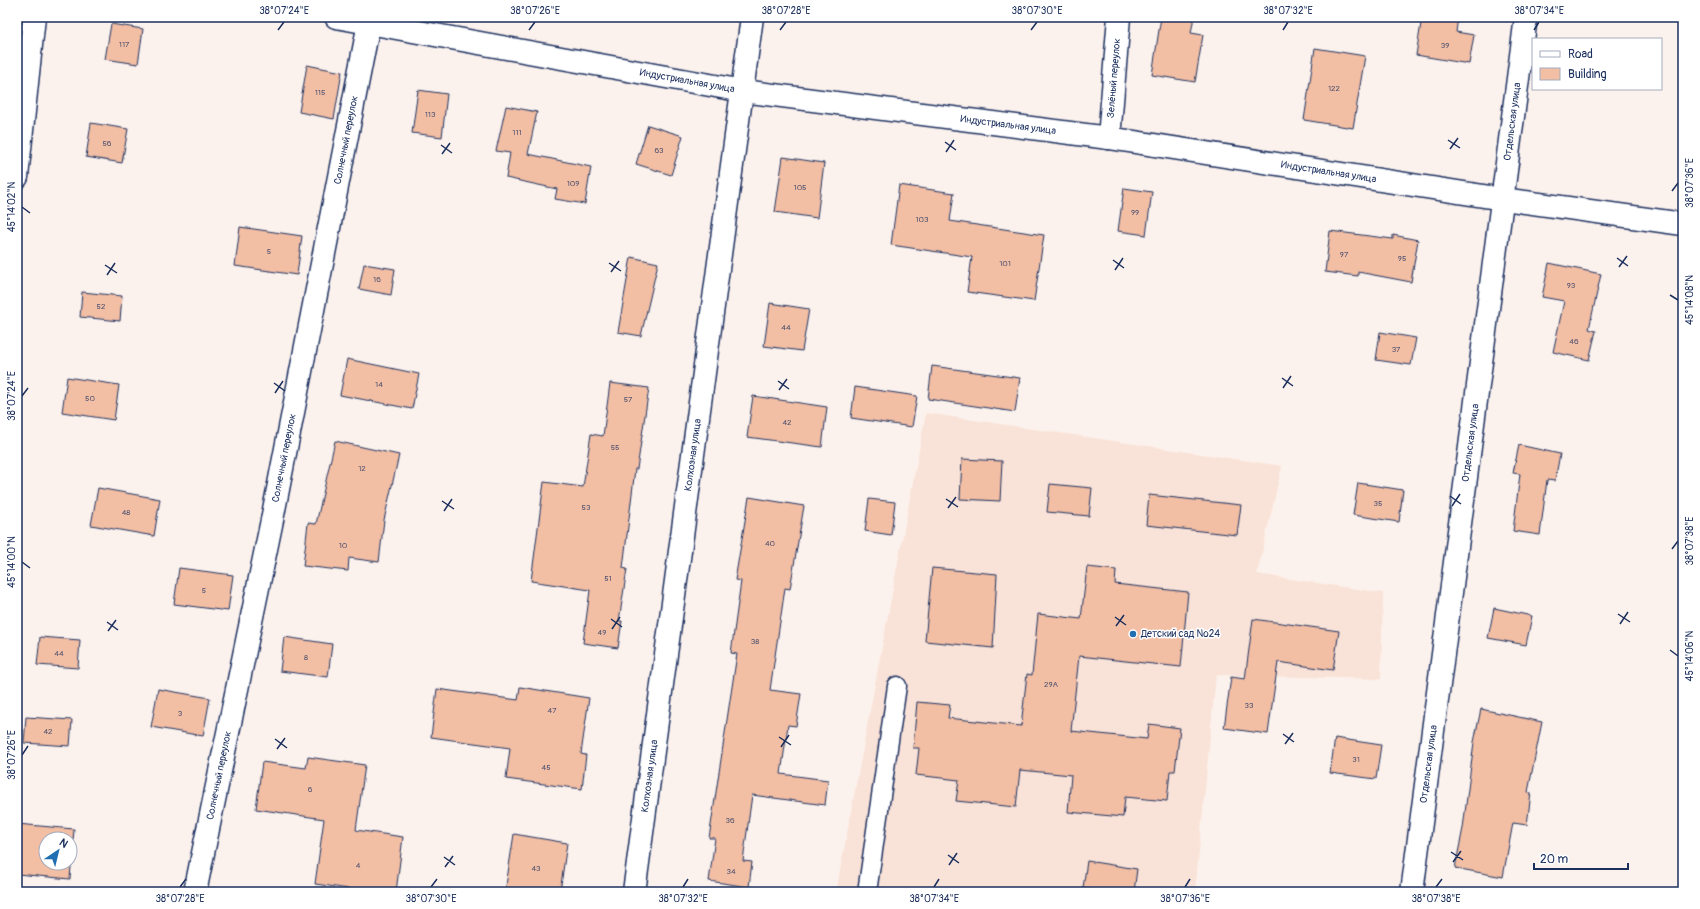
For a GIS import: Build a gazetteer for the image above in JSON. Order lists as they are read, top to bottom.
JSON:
{
  "streets": {
    "street": [
      "Зелёный переулок",
      "Индустриальная улица",
      "Отдельская улица",
      "Солнечный переулок",
      "Колхозная улица"
    ]
  },
  "crossings": [
    ["Зелёный переулок", "Индустриальная улица"],
    ["Индустриальная улица", "Отдельская улица"],
    ["Индустриальная улица", "Солнечный переулок"],
    ["Индустриальная улица", "Колхозная улица"]
  ],
  "places": ["Детский сад №24"],
  "house_numbers": [
    "117",
    "39",
    "122",
    "115",
    "113",
    "111",
    "56",
    "63",
    "109",
    "105",
    "99",
    "103",
    "5",
    "97",
    "95",
    "101",
    "16",
    "93",
    "52",
    "44",
    "46",
    "37",
    "14",
    "50",
    "57",
    "42",
    "55",
    "12",
    "35",
    "53",
    "48",
    "40",
    "10",
    "51",
    "5",
    "49",
    "38",
    "44",
    "8",
    "29А",
    "33",
    "47",
    "3",
    "42",
    "31",
    "45",
    "6",
    "36",
    "4",
    "43",
    "34"
  ],
  "legend": ["Road", "Building"],
  "scale_bar": "20 m",
  "north": "top right",
  "coordinates": [
    "38°07'24\"E",
    "38°07'26\"E",
    "38°07'28\"E",
    "38°07'30\"E",
    "38°07'32\"E",
    "38°07'34\"E",
    "38°07'36\"E",
    "45°14'02\"N",
    "45°14'08\"N",
    "38°07'38\"E",
    "45°14'00\"N",
    "45°14'06\"N"
  ]
}
